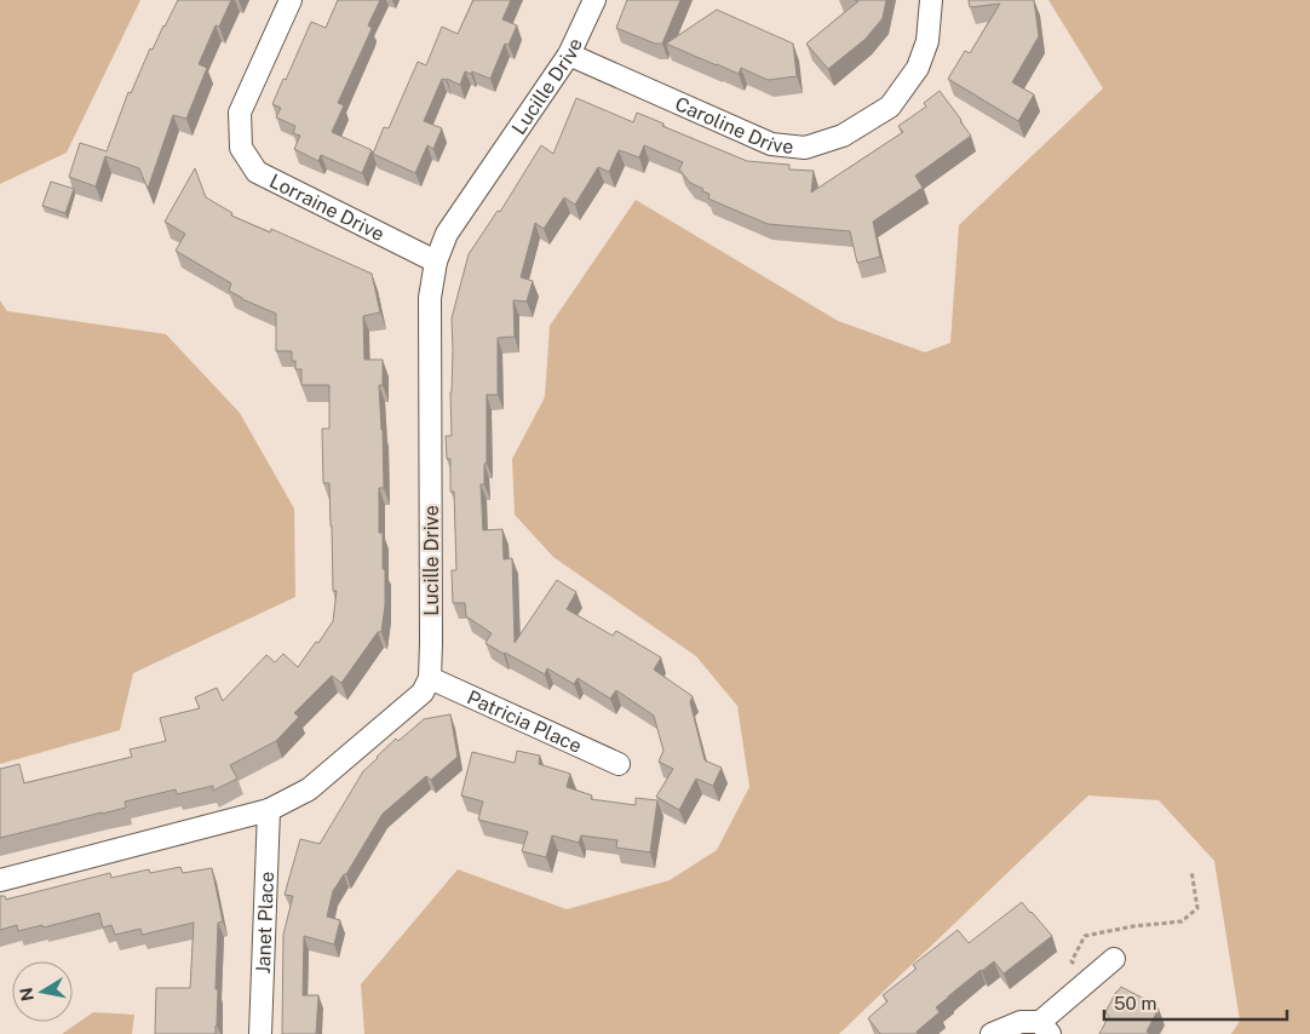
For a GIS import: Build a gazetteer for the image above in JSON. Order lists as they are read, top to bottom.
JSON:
{
  "streets": {
    "street": [
      "Lucille Drive",
      "Caroline Drive",
      "Lorraine Drive",
      "Patricia Place",
      "Janet Place"
    ]
  },
  "crossings": [
    ["Lucille Drive", "Caroline Drive"],
    ["Lucille Drive", "Lorraine Drive"],
    ["Lucille Drive", "Patricia Place"]
  ],
  "scale_bar": "50 m",
  "north": "left"
}
